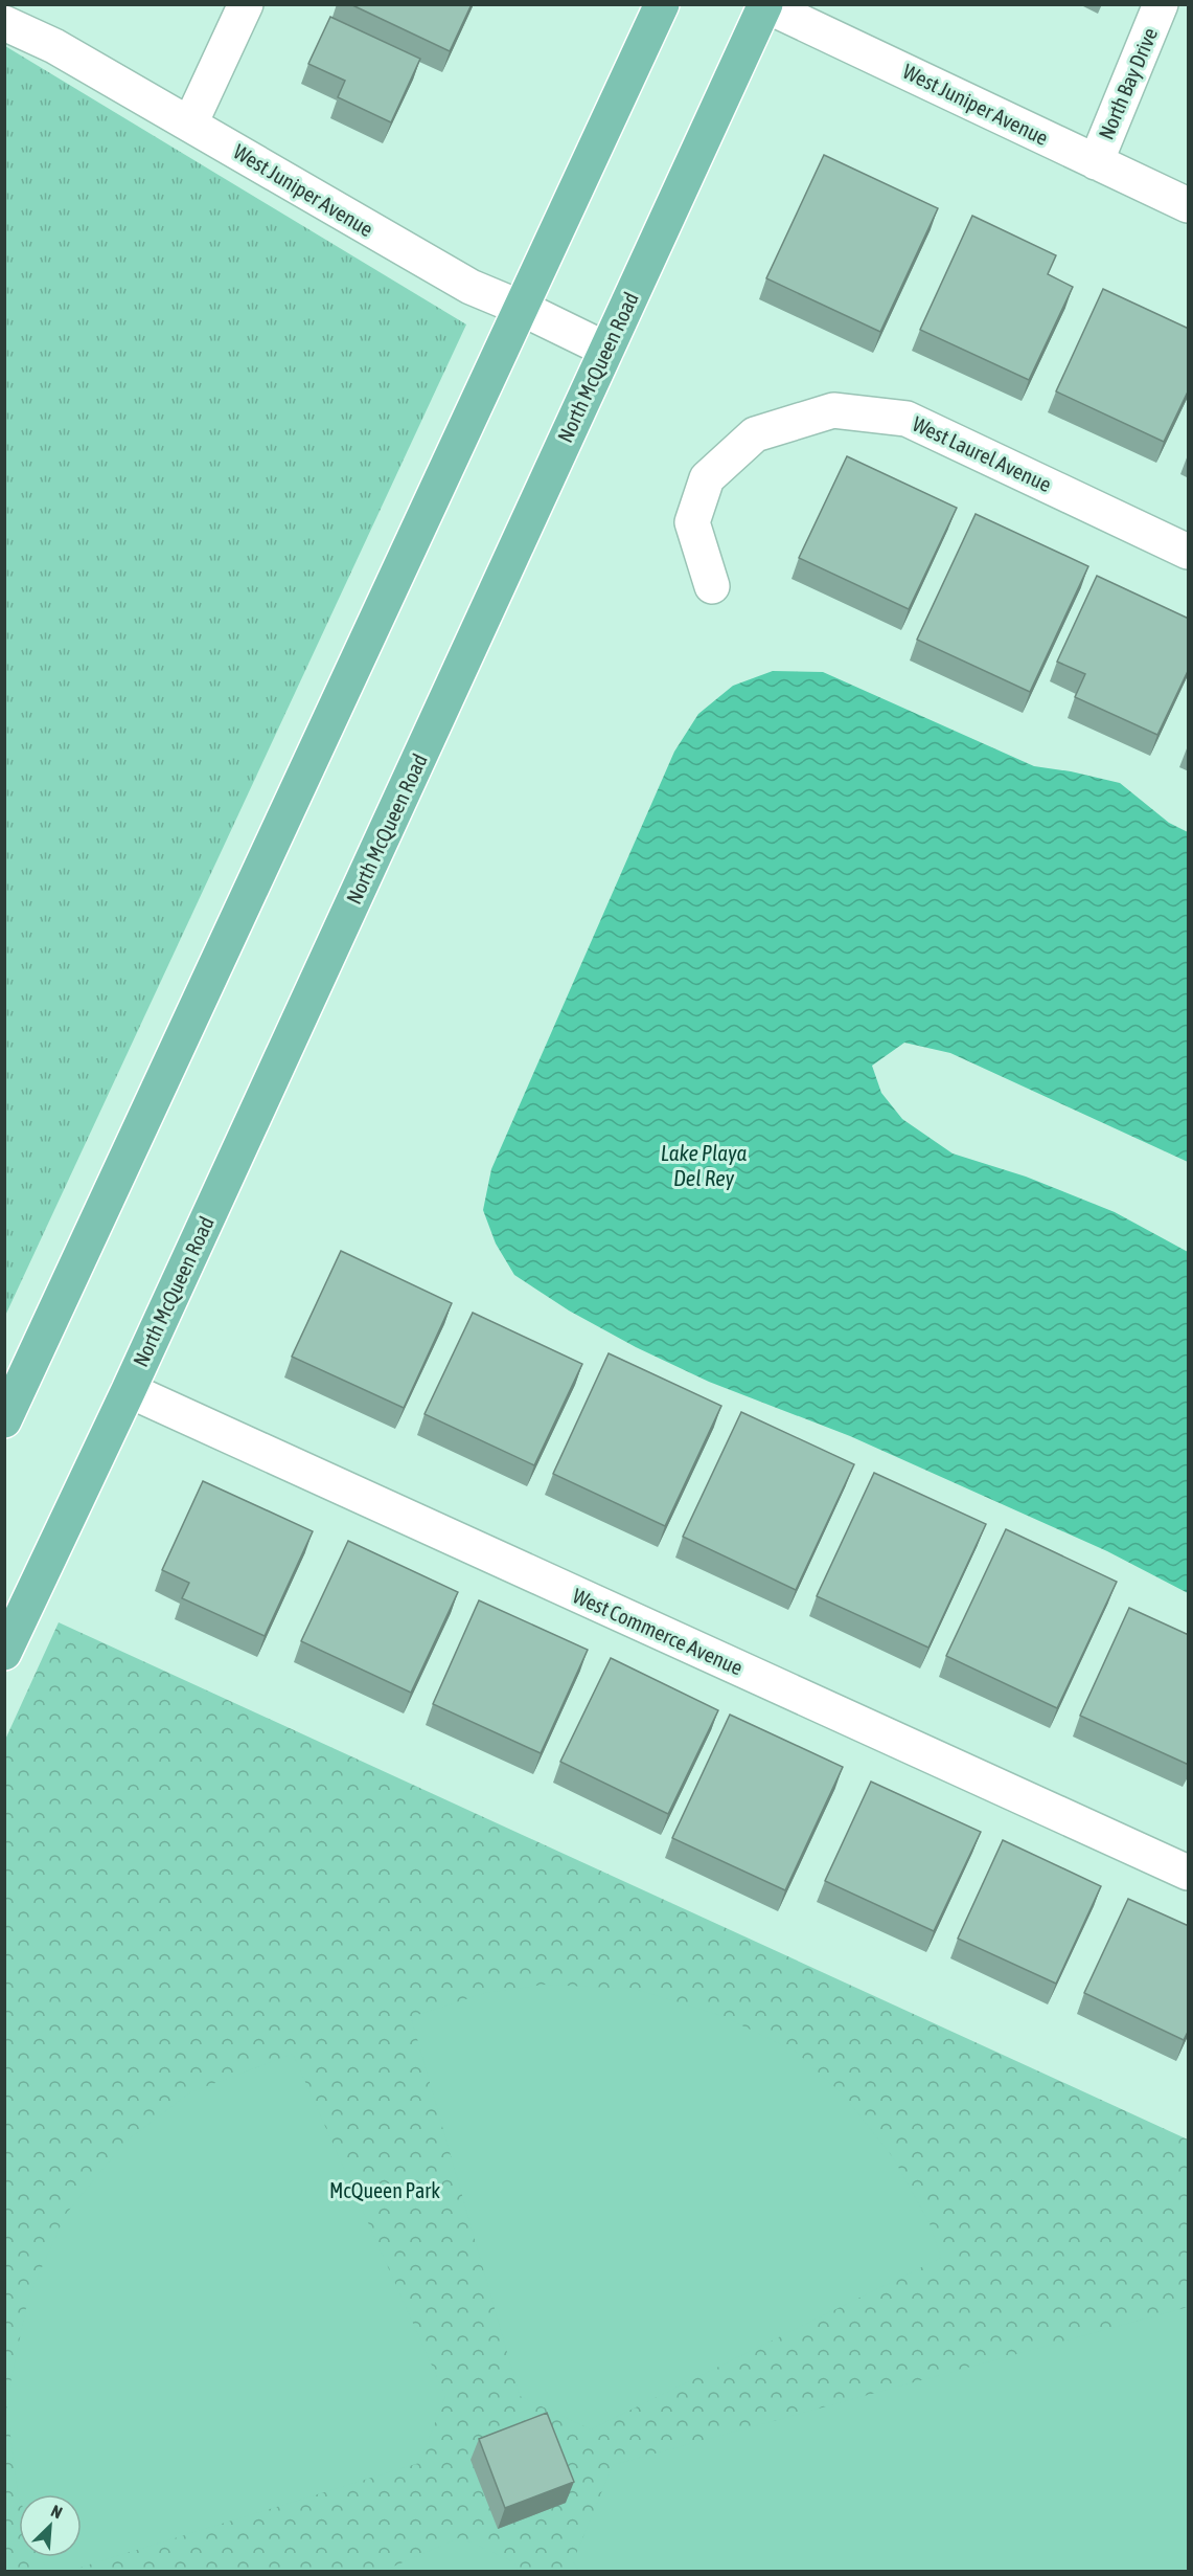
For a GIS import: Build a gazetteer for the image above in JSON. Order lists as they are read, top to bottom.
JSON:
{
  "streets": {
    "main road": ["North McQueen Road"],
    "street": [
      "North Bay Drive",
      "West Juniper Avenue",
      "West Laurel Avenue",
      "West Commerce Avenue"
    ]
  },
  "crossings": [
    ["North Bay Drive", "West Juniper Avenue"],
    ["West Juniper Avenue", "North McQueen Road"],
    ["North McQueen Road", "West Commerce Avenue"]
  ],
  "water": ["Lake Playa Del Rey"],
  "parks": ["McQueen Park"],
  "north": "top right"
}
